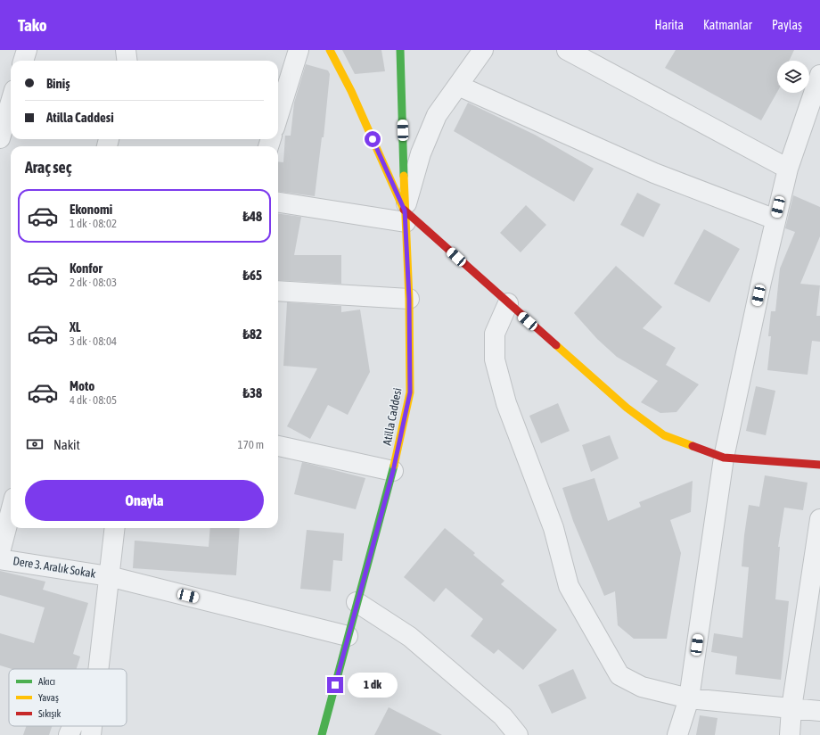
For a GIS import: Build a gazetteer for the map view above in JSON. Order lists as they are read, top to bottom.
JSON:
{
  "streets": {
    "street": ["Atilla Caddesi", "Dere 3. Aralık Sokak"]
  },
  "crossings": [
    ["Atilla Caddesi", "Dere 3. Aralık Sokak"]
  ],
  "legend": ["Akıcı", "Yavaş", "Sıkışık"],
  "page": {
    "header": "Tako",
    "nav": ["Harita", "Katmanlar", "Paylaş"],
    "banner": ["Biniş", "Atilla Caddesi"],
    "heading": "Araç seç",
    "list": [
      {
        "name": "Ekonomi",
        "note": "1 dk · 08:02",
        "value": "₺48"
      },
      {
        "name": "Konfor",
        "note": "2 dk · 08:03",
        "value": "₺65"
      },
      {
        "name": "XL",
        "note": "3 dk · 08:04",
        "value": "₺82"
      },
      {
        "name": "Moto",
        "note": "4 dk · 08:05",
        "value": "₺38"
      }
    ],
    "pay": ["Nakit", "170 m"],
    "buttons": "Onayla",
    "bubble": "1 dk"
  }
}
